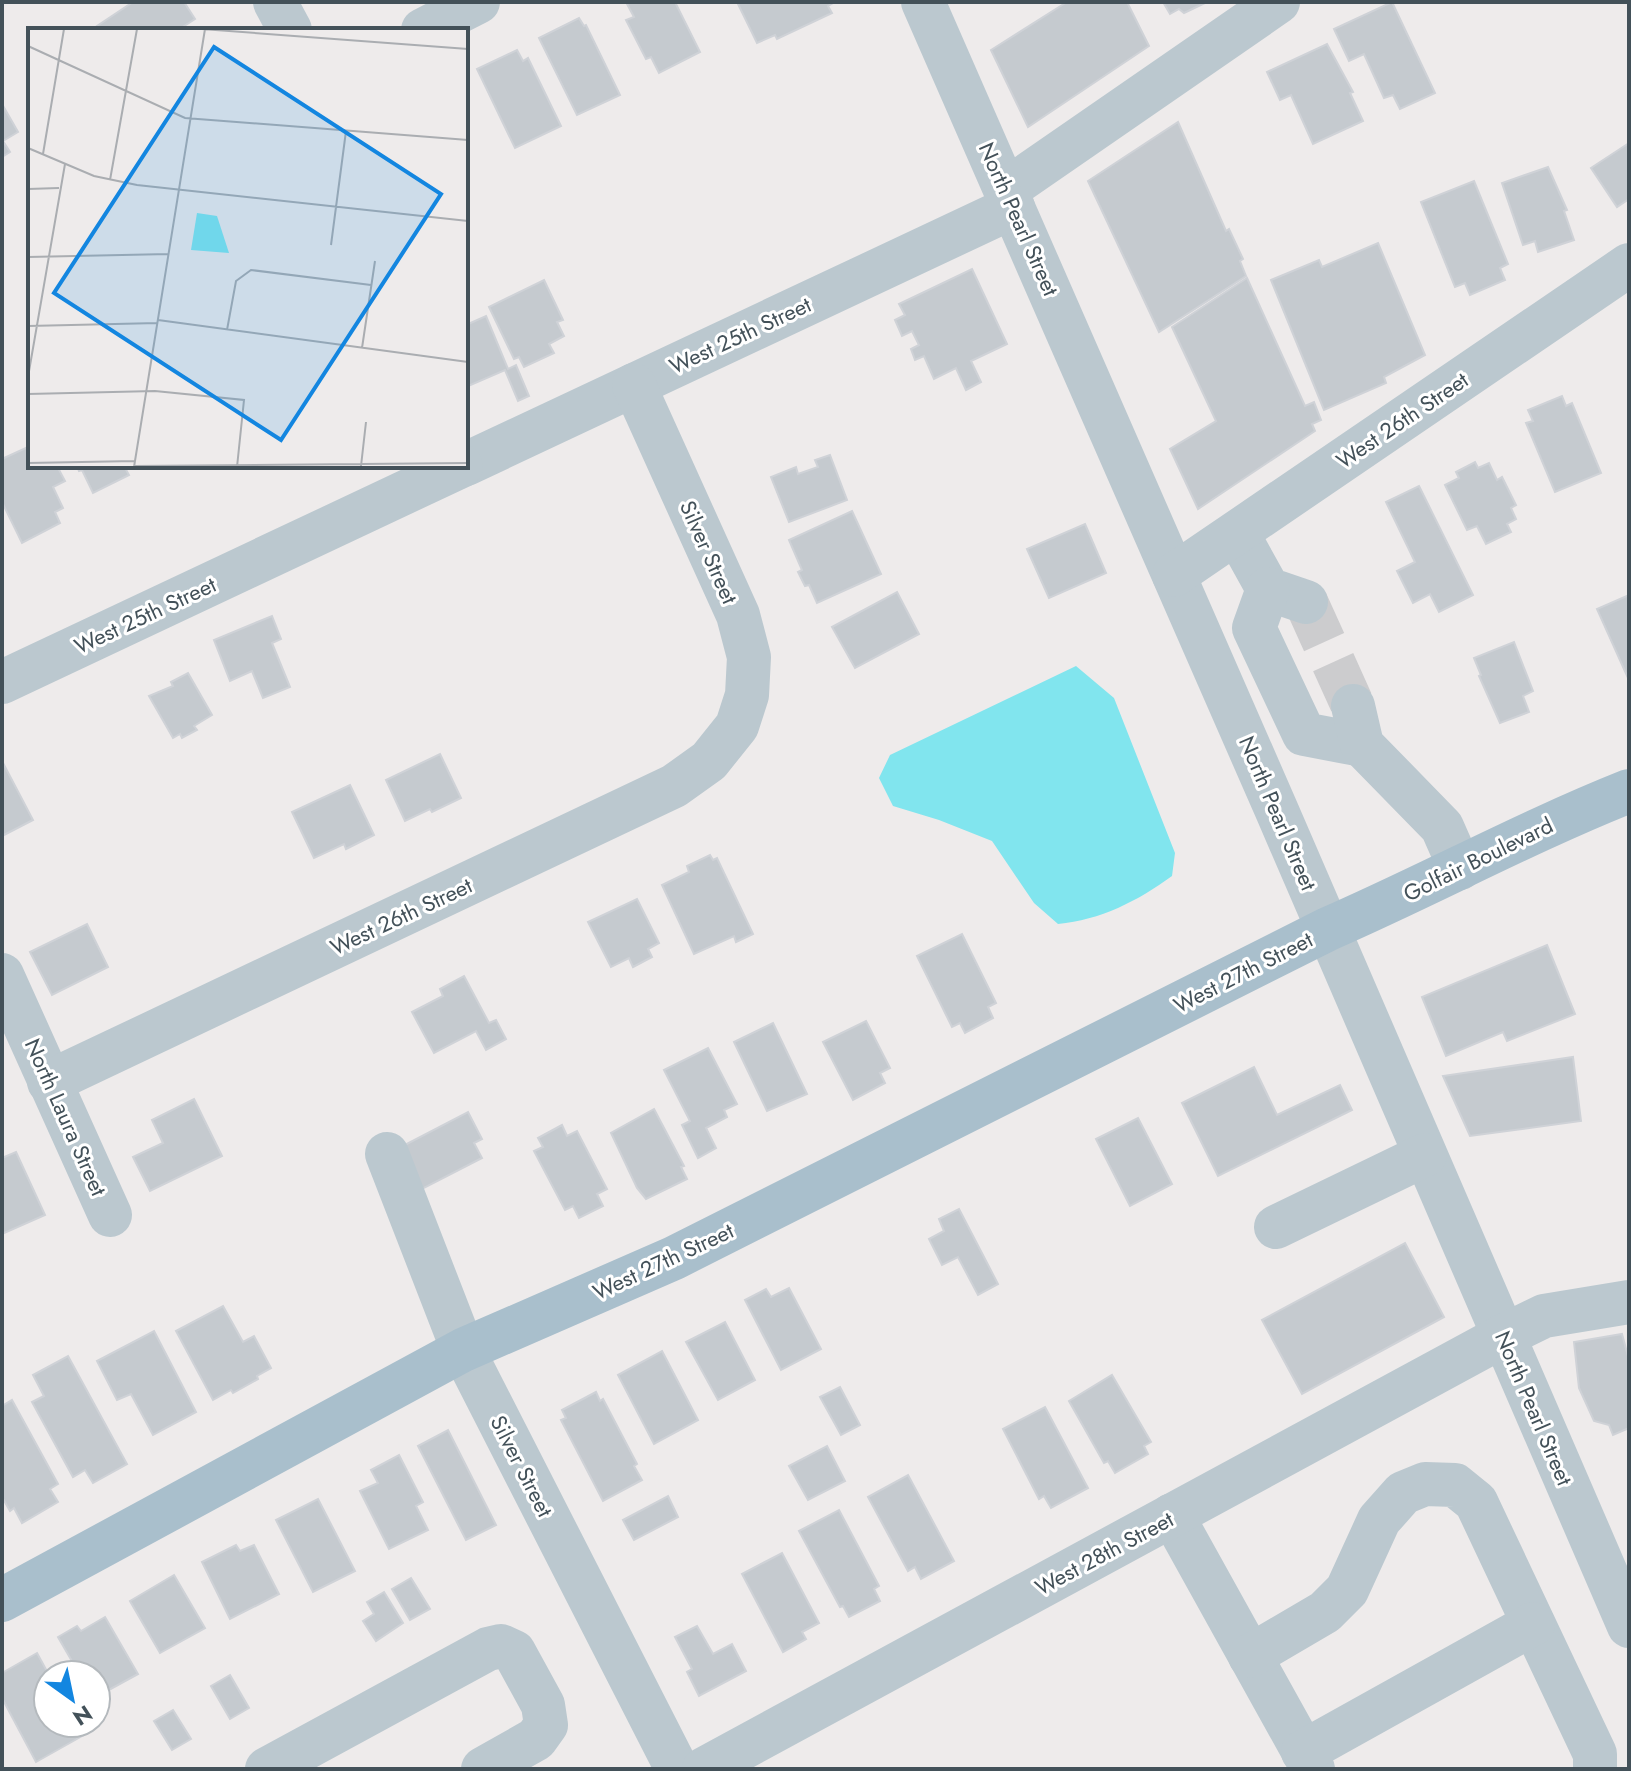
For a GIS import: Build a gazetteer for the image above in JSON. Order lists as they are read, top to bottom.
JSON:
{
  "streets": {
    "main road": ["Golfair Boulevard", "West 27th Street"],
    "street": [
      "North Pearl Street",
      "West 25th Street",
      "West 26th Street",
      "Silver Street",
      "North Laura Street",
      "West 28th Street"
    ]
  },
  "crossings": [
    ["North Pearl Street", "West 25th Street"],
    ["North Pearl Street", "West 26th Street"],
    ["North Pearl Street", "Golfair Boulevard"],
    ["North Pearl Street", "West 27th Street"],
    ["North Pearl Street", "West 28th Street"],
    ["West 25th Street", "Silver Street"],
    ["West 26th Street", "Silver Street"],
    ["West 26th Street", "North Laura Street"],
    ["Silver Street", "West 27th Street"],
    ["Golfair Boulevard", "West 27th Street"]
  ],
  "north": "bottom right"
}
